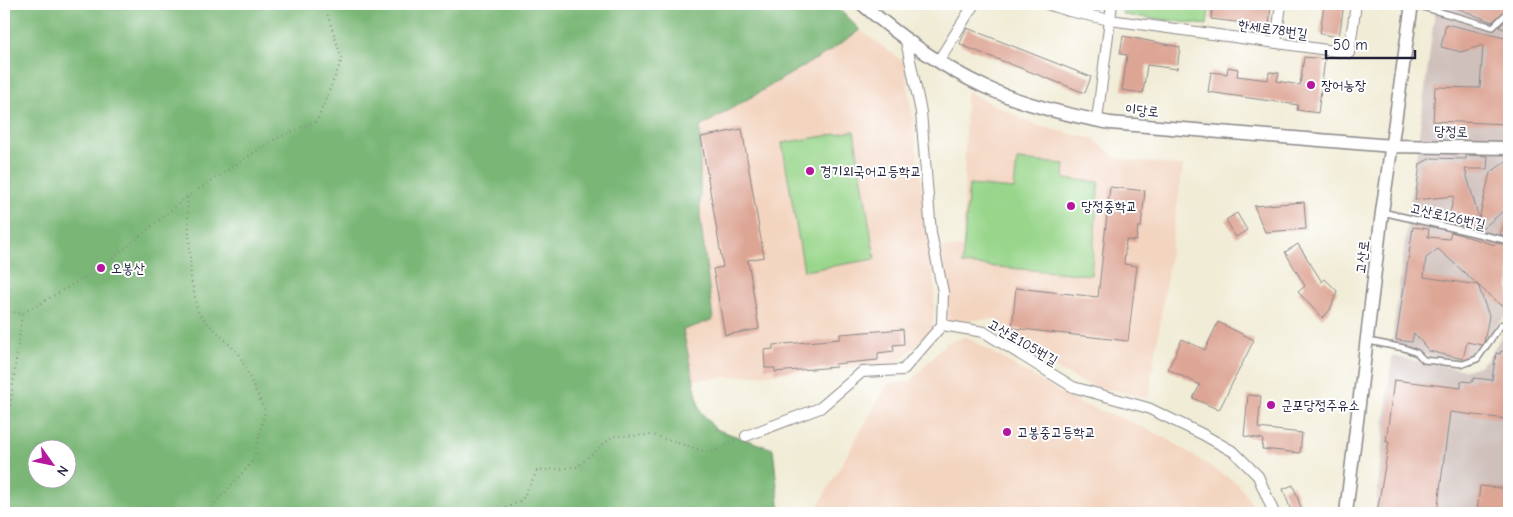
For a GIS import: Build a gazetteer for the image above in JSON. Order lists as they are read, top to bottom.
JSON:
{
  "streets": {
    "street": [
      "한세로78번길",
      "이당로",
      "당정로",
      "고산로",
      "고산로105번길"
    ],
    "lane": ["고산로126번길"]
  },
  "crossings": [
    ["이당로", "당정로"],
    ["이당로", "고산로"],
    ["당정로", "고산로"],
    ["고산로126번길", "고산로"]
  ],
  "places": [
    "장어농장",
    "경기외국어고등학교",
    "당정중학교",
    "오봉산",
    "군포당정주유소",
    "고봉중고등학교"
  ],
  "scale_bar": "50 m",
  "north": "bottom right"
}
